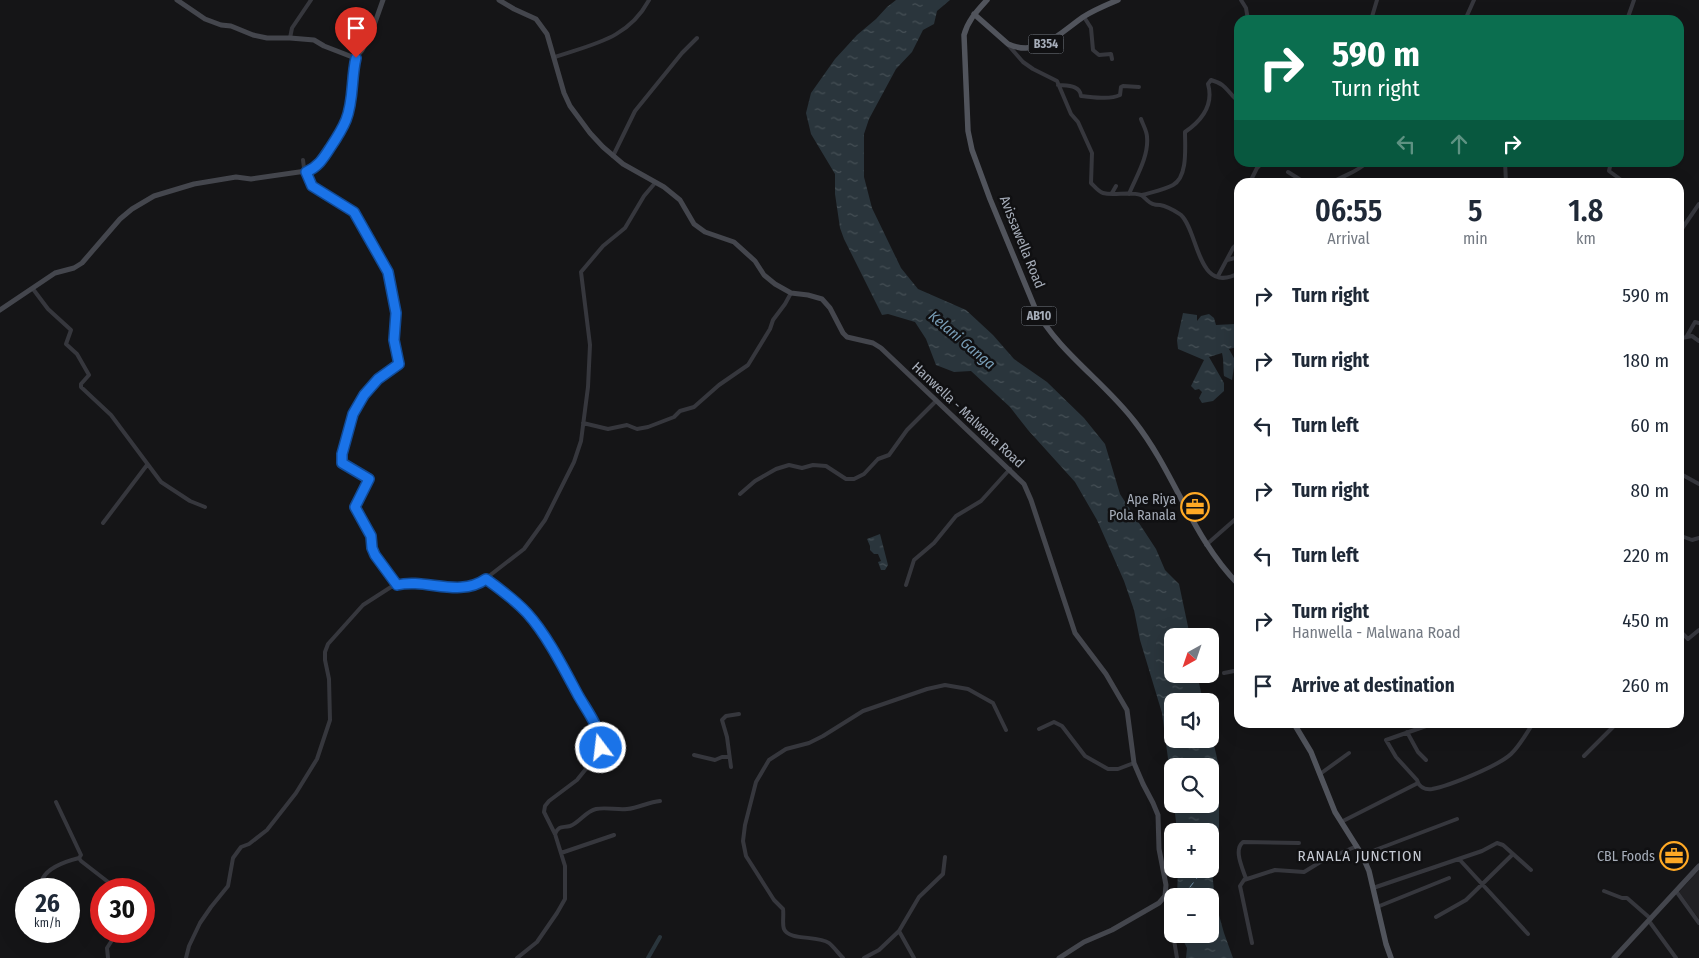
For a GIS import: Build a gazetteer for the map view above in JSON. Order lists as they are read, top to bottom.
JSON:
{
  "streets": {
    "main road": ["B354", "Avissawella Road", "AB10"],
    "street": ["Hanwella - Malwana Road"]
  },
  "crossings": [
    ["B354", "Avissawella Road"]
  ],
  "districts": ["RANALA JUNCTION"],
  "water": ["Kelani Ganga"],
  "places": {
    "office": ["Ape Riya Pola Ranala", "CBL Foods"]
  },
  "north": "bottom left",
  "page": {
    "turn": ["590 m", "Turn right"],
    "eta": [
      "06:55",
      "Arrival",
      "5",
      "min",
      "1.8",
      "km"
    ],
    "list": [
      {
        "name": "Turn right",
        "value": "590 m"
      },
      {
        "name": "Turn right",
        "value": "180 m"
      },
      {
        "name": "Turn left",
        "value": "60 m"
      },
      {
        "name": "Turn right",
        "value": "80 m"
      },
      {
        "name": "Turn left",
        "value": "220 m"
      },
      {
        "name": "Turn right",
        "note": "Hanwella - Malwana Road",
        "value": "450 m"
      },
      {
        "name": "Arrive at destination",
        "value": "260 m"
      }
    ],
    "map_buttons": ["+", "−"],
    "speed": "26 km/h",
    "limit": "30"
  }
}
